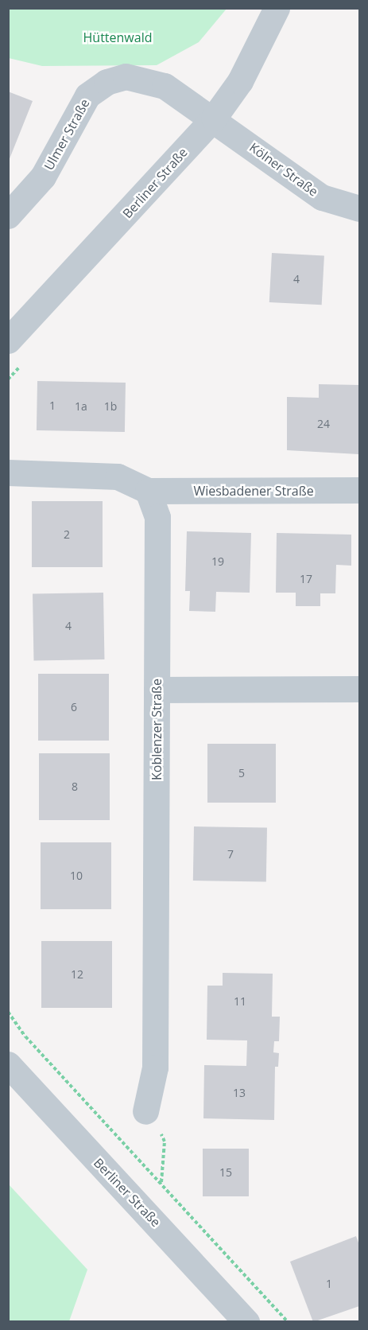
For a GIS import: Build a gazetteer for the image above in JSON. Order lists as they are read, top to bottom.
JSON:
{
  "streets": {
    "street": [
      "Ulmer Straße",
      "Kölner Straße",
      "Berliner Straße",
      "Wiesbadener Straße",
      "Koblenzer Straße"
    ]
  },
  "crossings": [
    ["Ulmer Straße", "Kölner Straße"],
    ["Ulmer Straße", "Berliner Straße"],
    ["Kölner Straße", "Berliner Straße"],
    ["Wiesbadener Straße", "Koblenzer Straße"]
  ],
  "parks": ["Hüttenwald"],
  "house_numbers": [
    "4",
    "1",
    "1a",
    "1b",
    "24",
    "2",
    "19",
    "17",
    "4",
    "6",
    "5",
    "8",
    "7",
    "10",
    "12",
    "11",
    "13",
    "15",
    "1"
  ]
}
